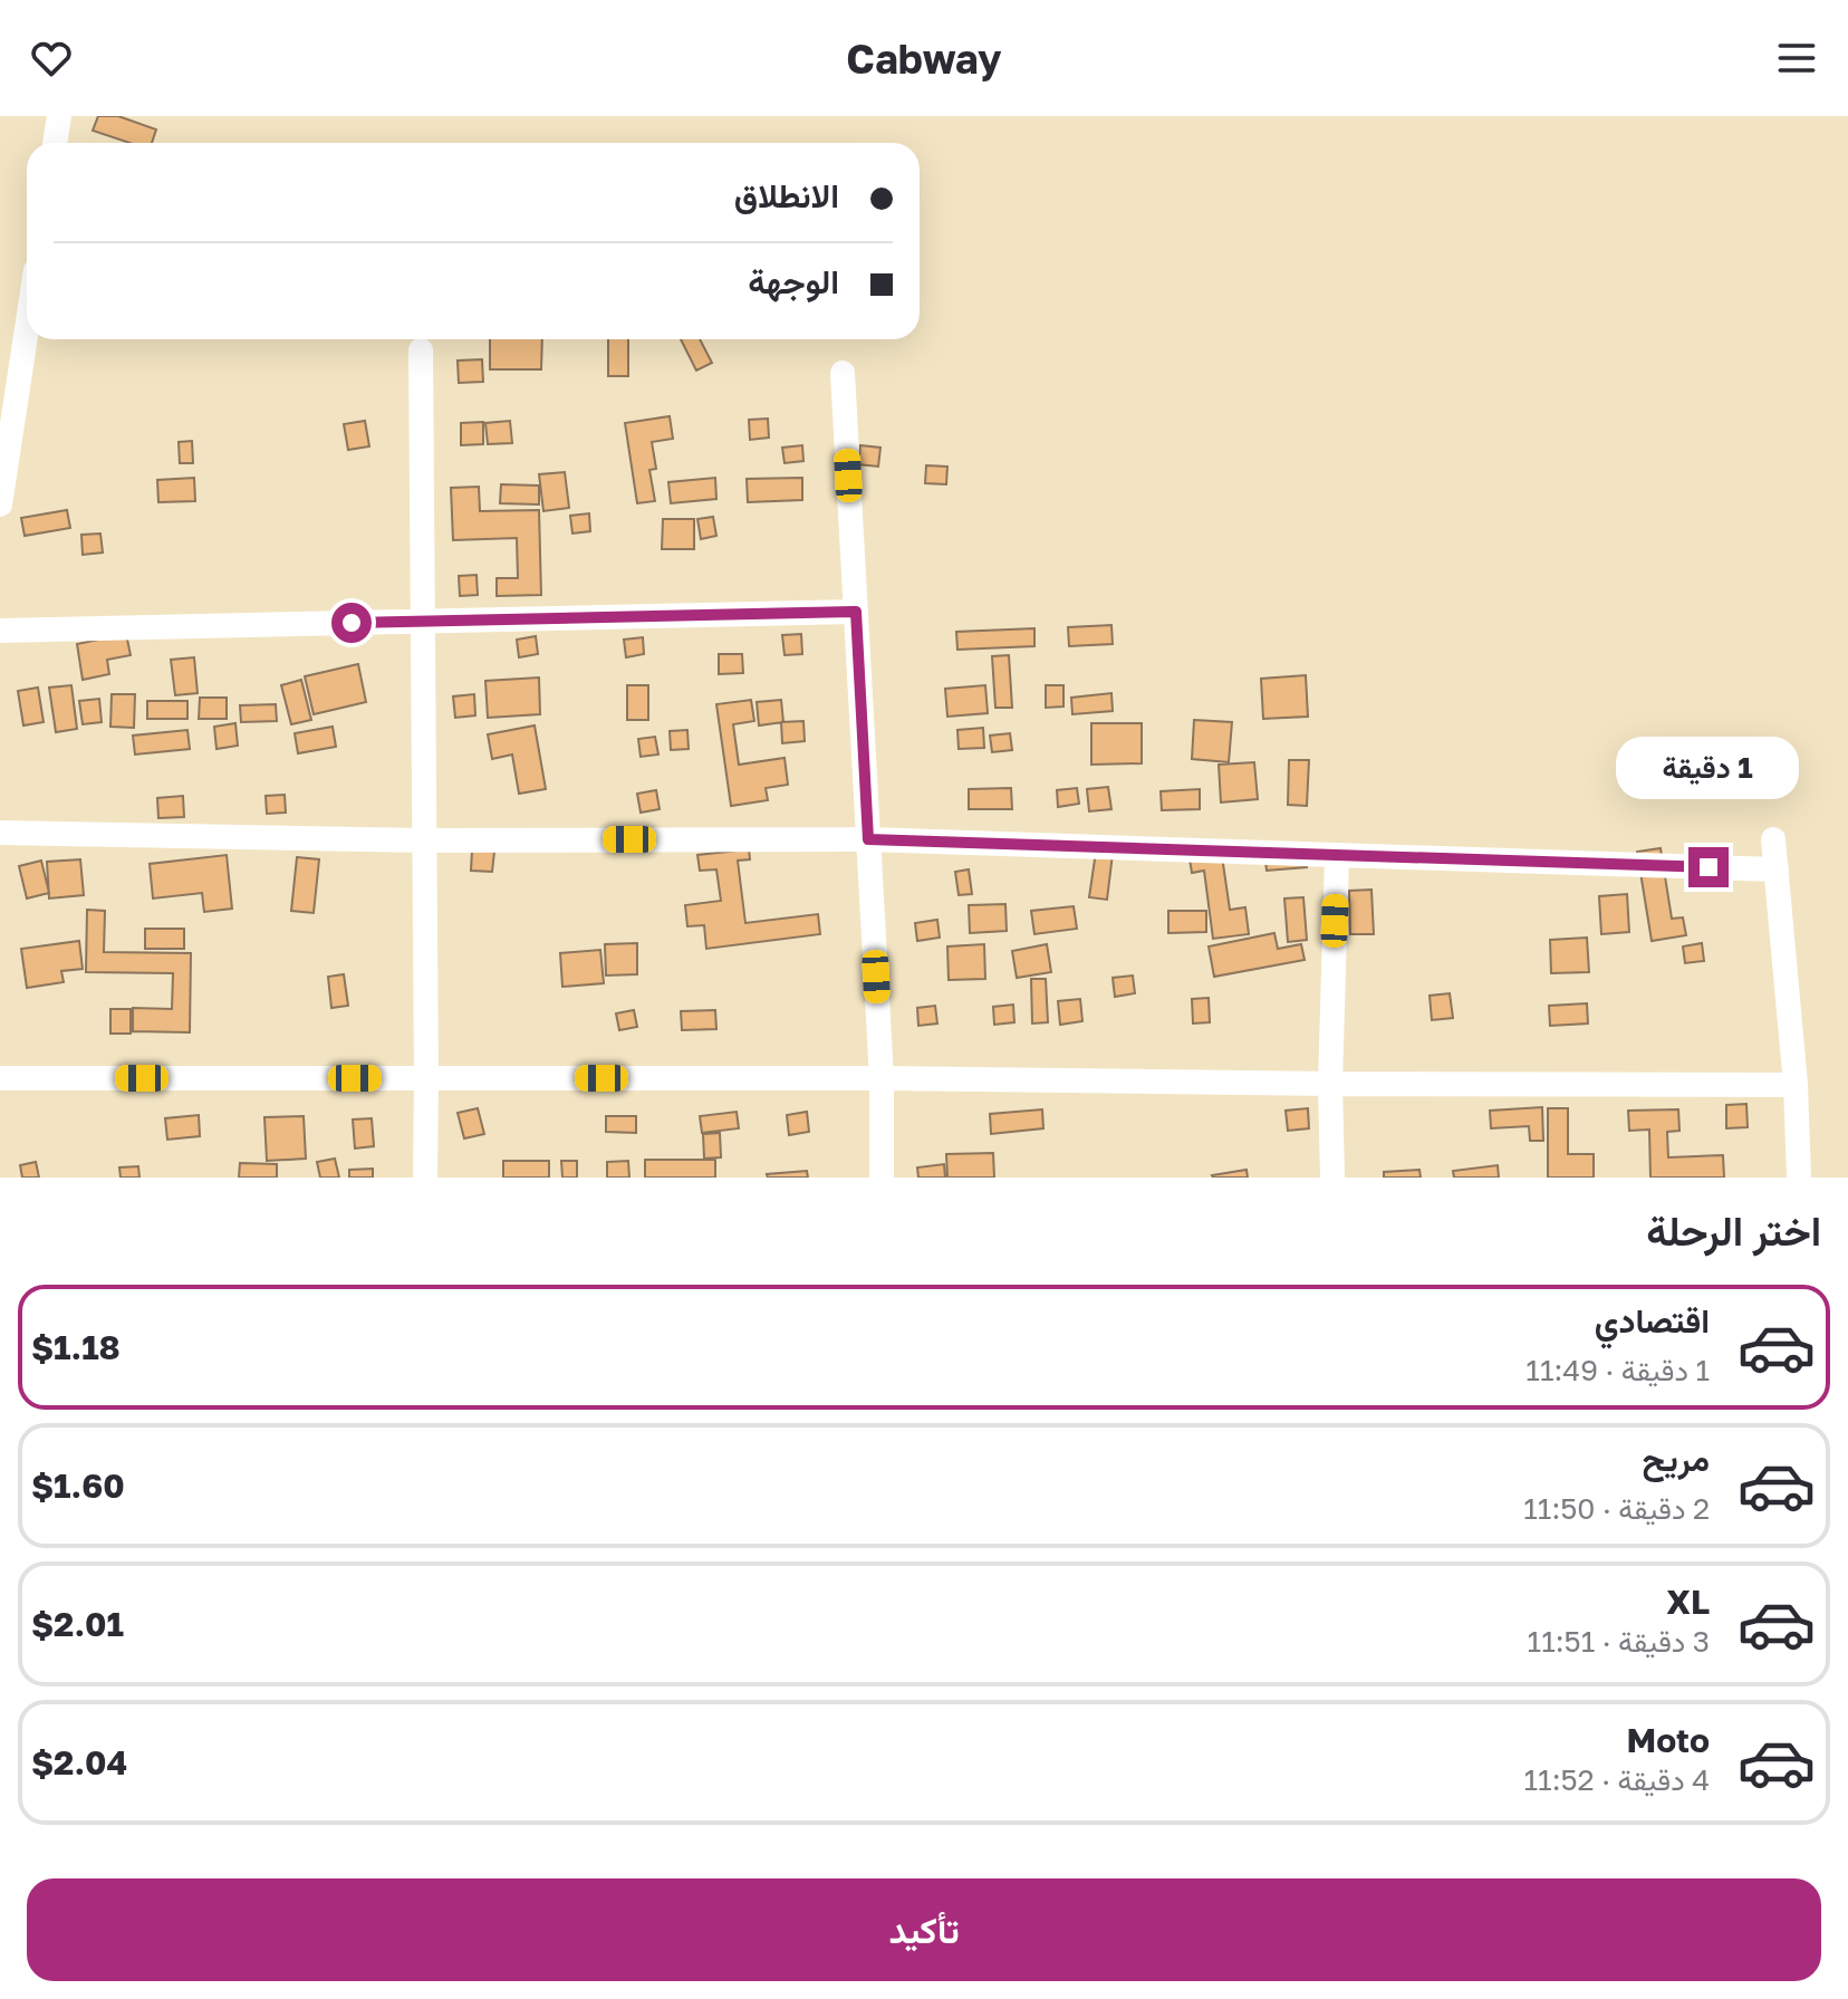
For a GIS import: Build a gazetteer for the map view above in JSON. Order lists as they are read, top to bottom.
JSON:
{
  "page": {
    "header": "Cabway",
    "banner": ["الانطلاق", "الوجهة"],
    "bubble": "1 دقيقة",
    "heading": "اختر الرحلة",
    "list": [
      {
        "name": "اقتصادي",
        "note": "1 دقيقة · 11:49",
        "value": "$1.18"
      },
      {
        "name": "مريح",
        "note": "2 دقيقة · 11:50",
        "value": "$1.60"
      },
      {
        "name": "XL",
        "note": "3 دقيقة · 11:51",
        "value": "$2.01"
      },
      {
        "name": "Moto",
        "note": "4 دقيقة · 11:52",
        "value": "$2.04"
      }
    ],
    "buttons": "تأكيد"
  }
}
